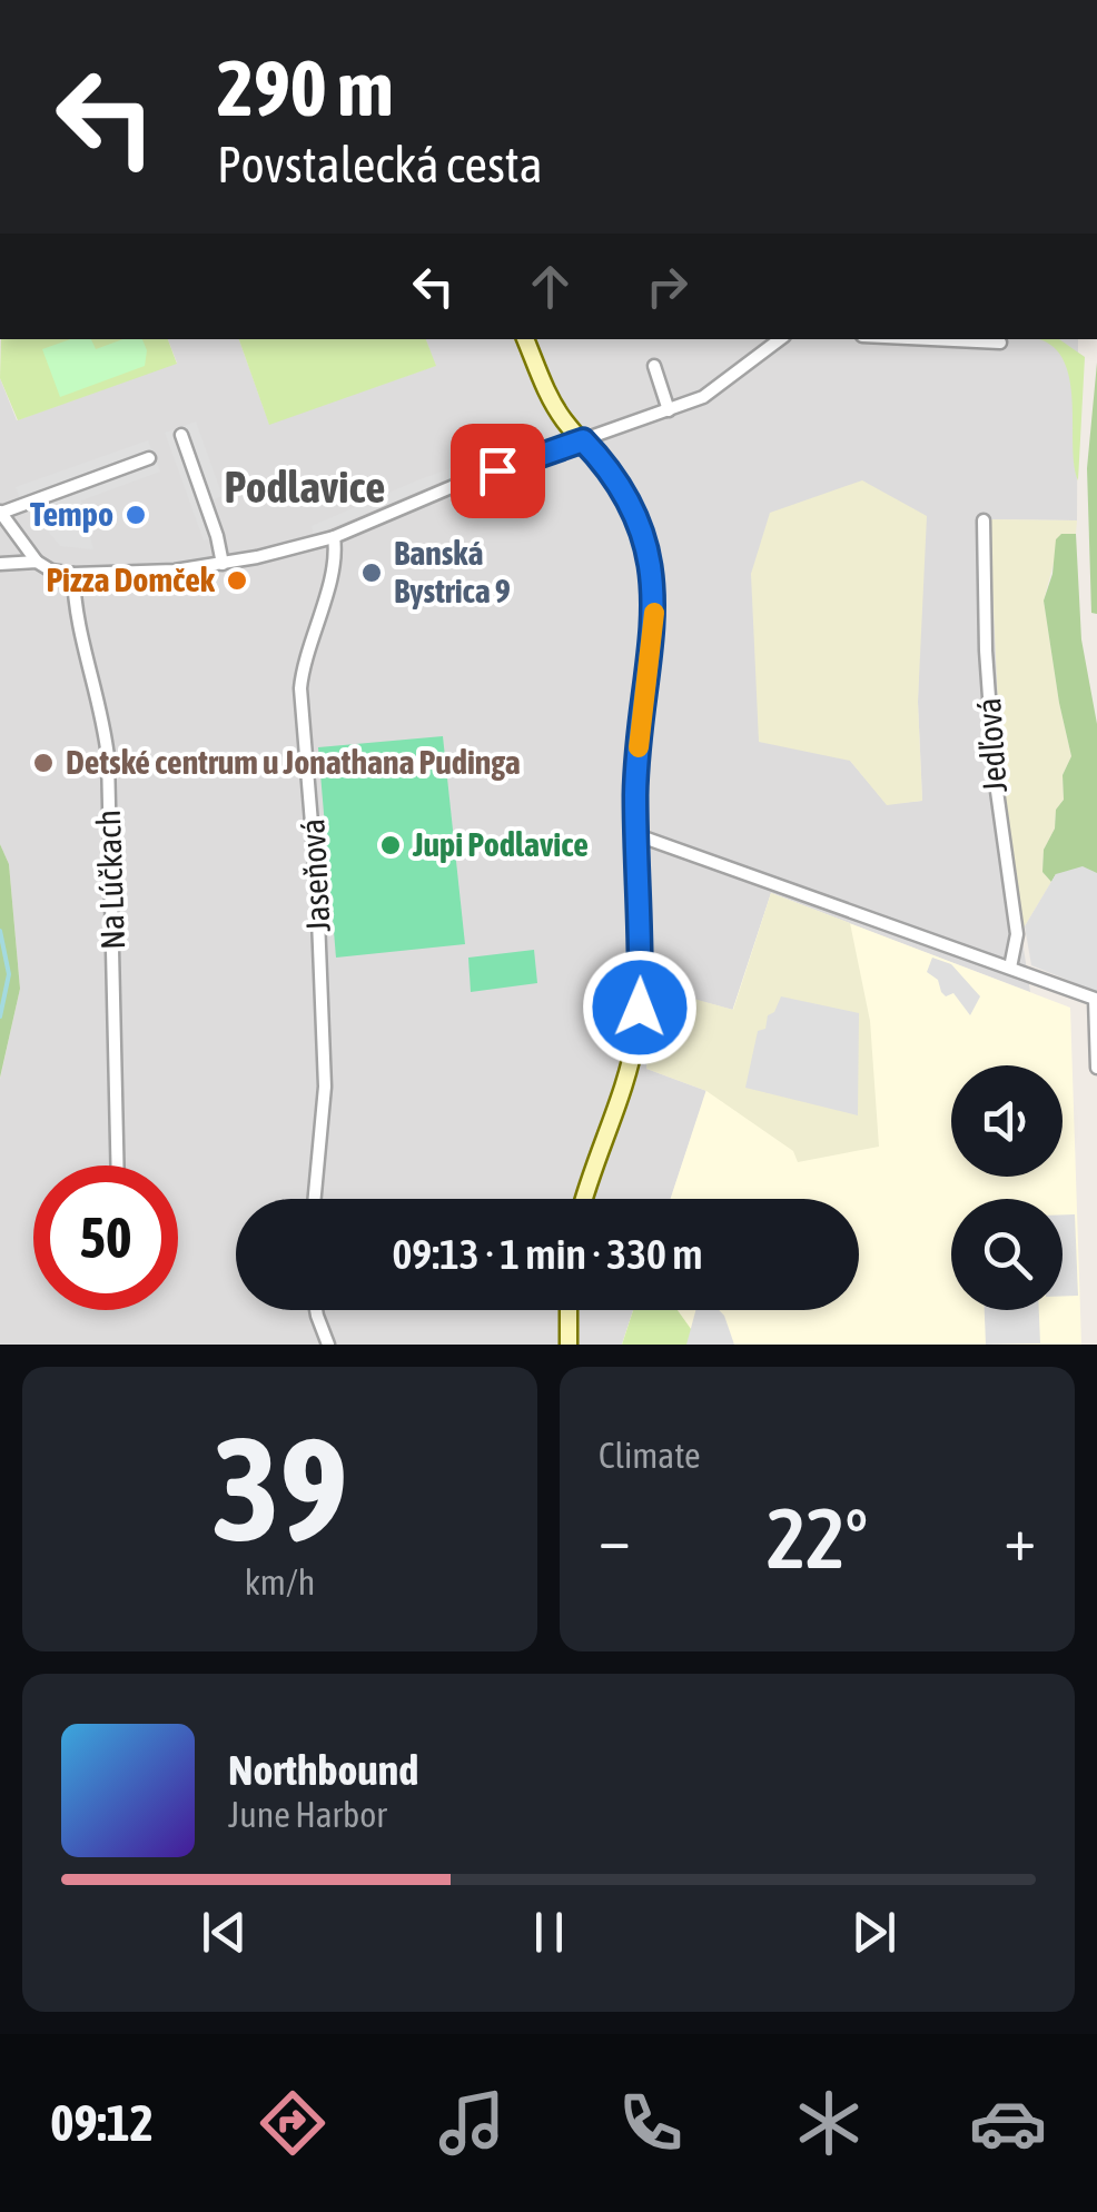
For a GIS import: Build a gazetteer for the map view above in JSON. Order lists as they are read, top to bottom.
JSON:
{
  "streets": {
    "street": ["Jedľová", "Jaseňová", "Na Lúčkach"]
  },
  "districts": ["Podlavice"],
  "places": [
    "Tempo",
    "Banská Bystrica 9",
    "Pizza Domček",
    "Detské centrum u Jonathana Pudinga",
    "Jupi Podlavice"
  ],
  "page": {
    "turn": ["290 m", "Povstalecká cesta"],
    "limit": "50",
    "trip": "09:13 · 1 min · 330 m",
    "tile": [
      ["39", "km/h"],
      "Climate"
    ],
    "heat": ["−", "22°", "+"],
    "song": ["Northbound", "June Harbor"],
    "tabs": "09:12"
  }
}
